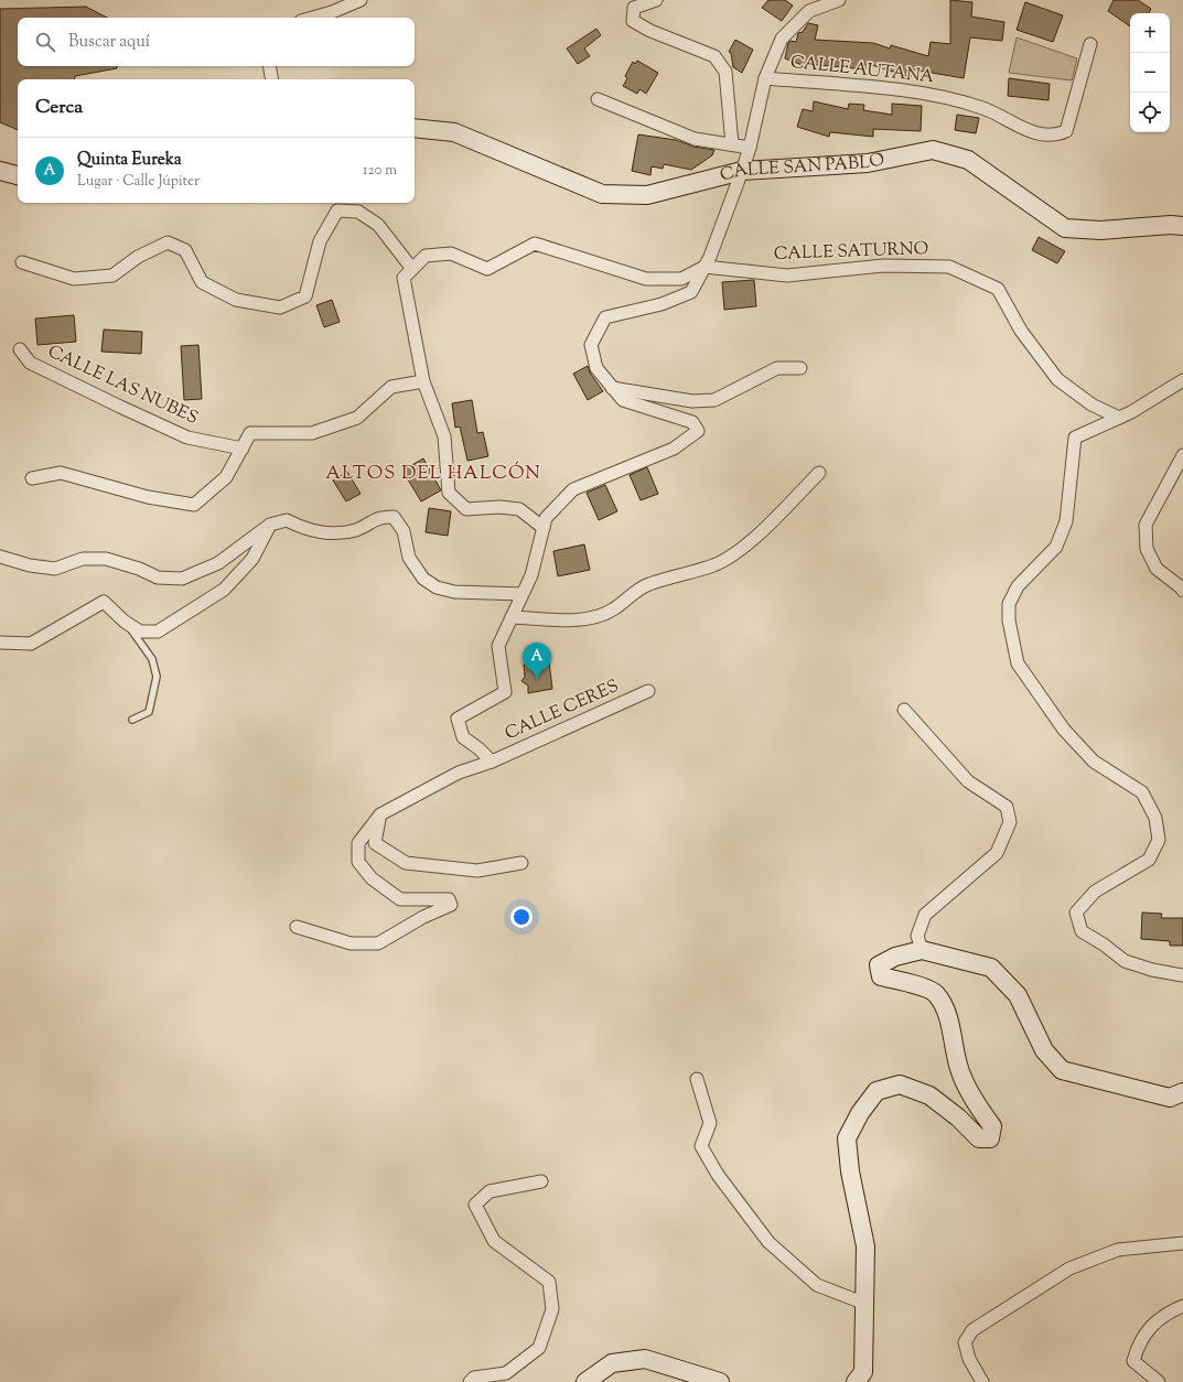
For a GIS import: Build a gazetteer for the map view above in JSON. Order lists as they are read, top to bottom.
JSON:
{
  "streets": {
    "street": [
      "CALLE AUTANA",
      "CALLE SAN PABLO",
      "CALLE SATURNO",
      "CALLE LAS NUBES",
      "CALLE CERES"
    ]
  },
  "districts": ["ALTOS DEL HALCÓN"],
  "page": {
    "map_buttons": ["+", "−"],
    "search": "Buscar aquí",
    "heading": "Cerca",
    "list": [
      {
        "mark": "A",
        "name": "Quinta Eureka",
        "note": "Lugar · Calle Júpiter",
        "value": "120 m"
      }
    ],
    "pins": "A"
  }
}
